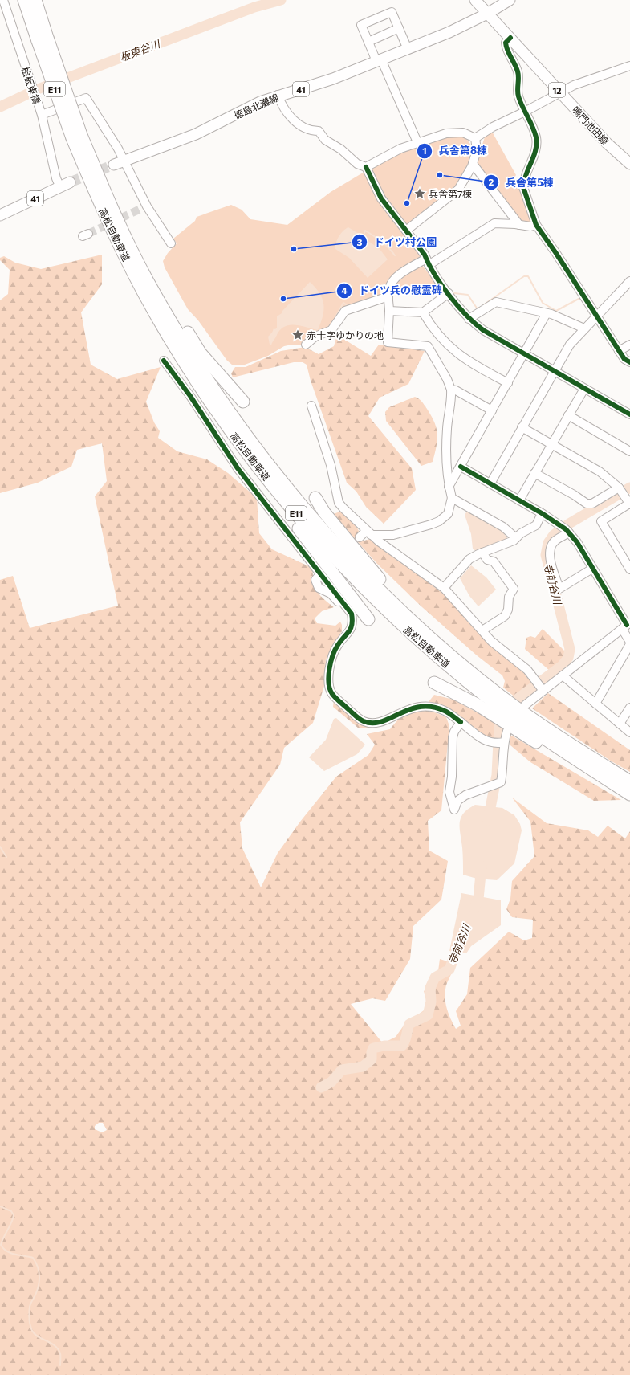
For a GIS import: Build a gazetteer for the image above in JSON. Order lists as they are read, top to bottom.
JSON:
{
  "streets": {
    "highway": ["E11", "高松自動車道"],
    "main road": [
      "41",
      "12",
      "徳島北灘線",
      "鳴門池田線"
    ],
    "street": ["桧板東橋"]
  },
  "crossings": [
    ["桧板東橋", "41"],
    ["徳島北灘線", "鳴門池田線"]
  ],
  "water": ["板東谷川", "寺前谷川"],
  "places": {
    "other": [
      "兵舎第5棟",
      "兵舎第8棟",
      "ドイツ村公園",
      "ドイツ兵の慰霊碑"
    ],
    "place": ["兵舎第7棟", "赤十字ゆかりの地"]
  }
}
